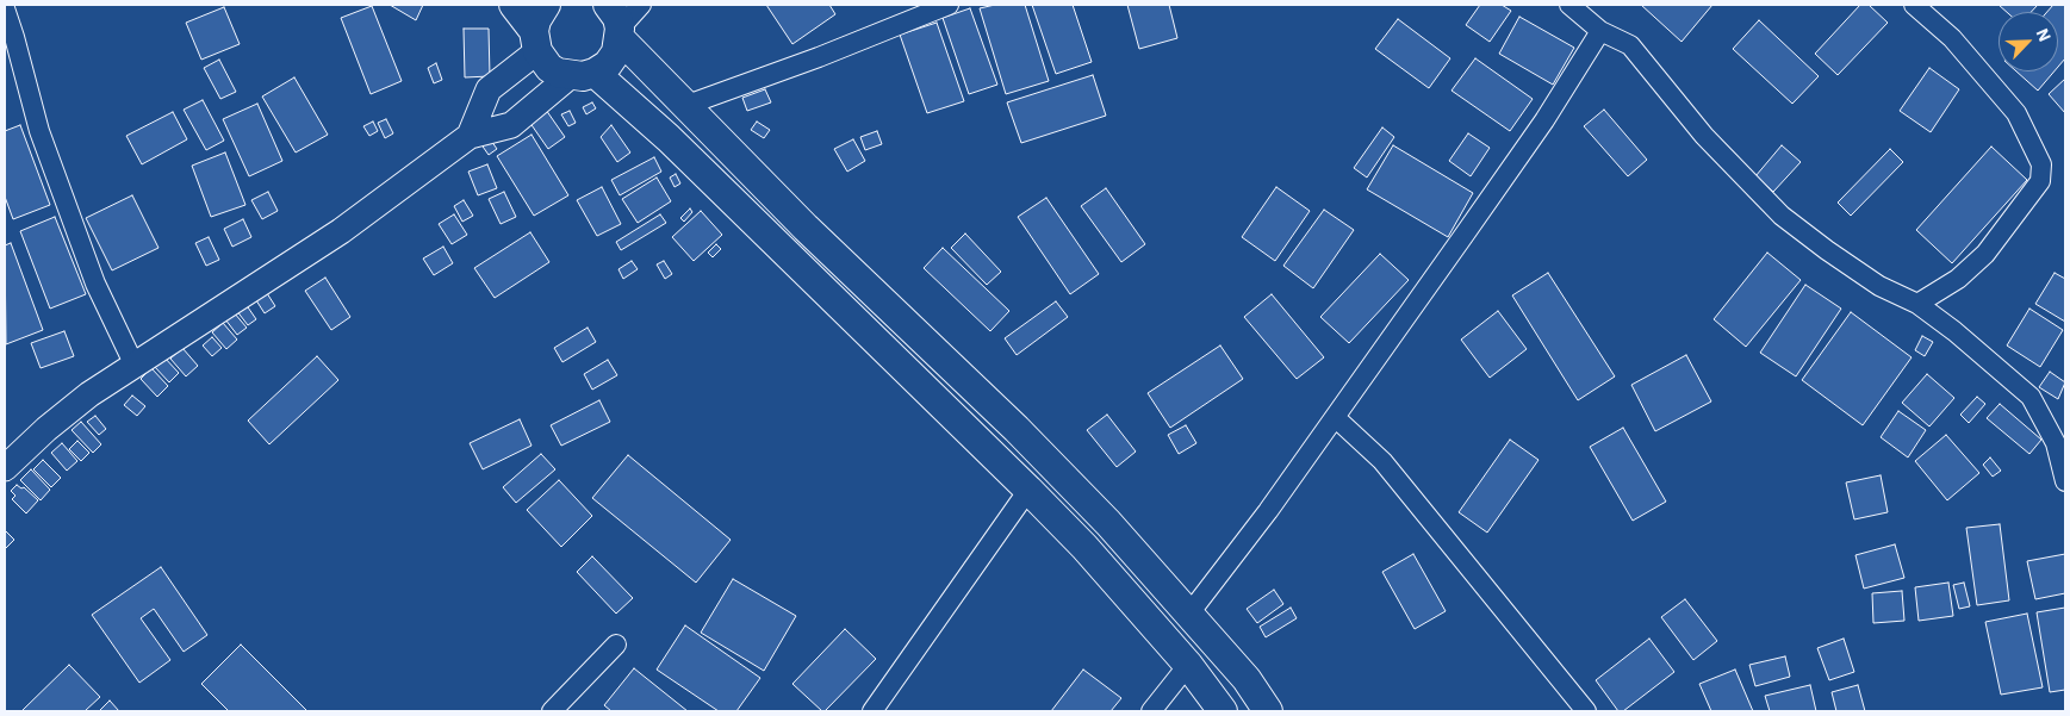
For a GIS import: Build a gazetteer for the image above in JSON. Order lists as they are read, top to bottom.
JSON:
{
  "north": "top right"
}
